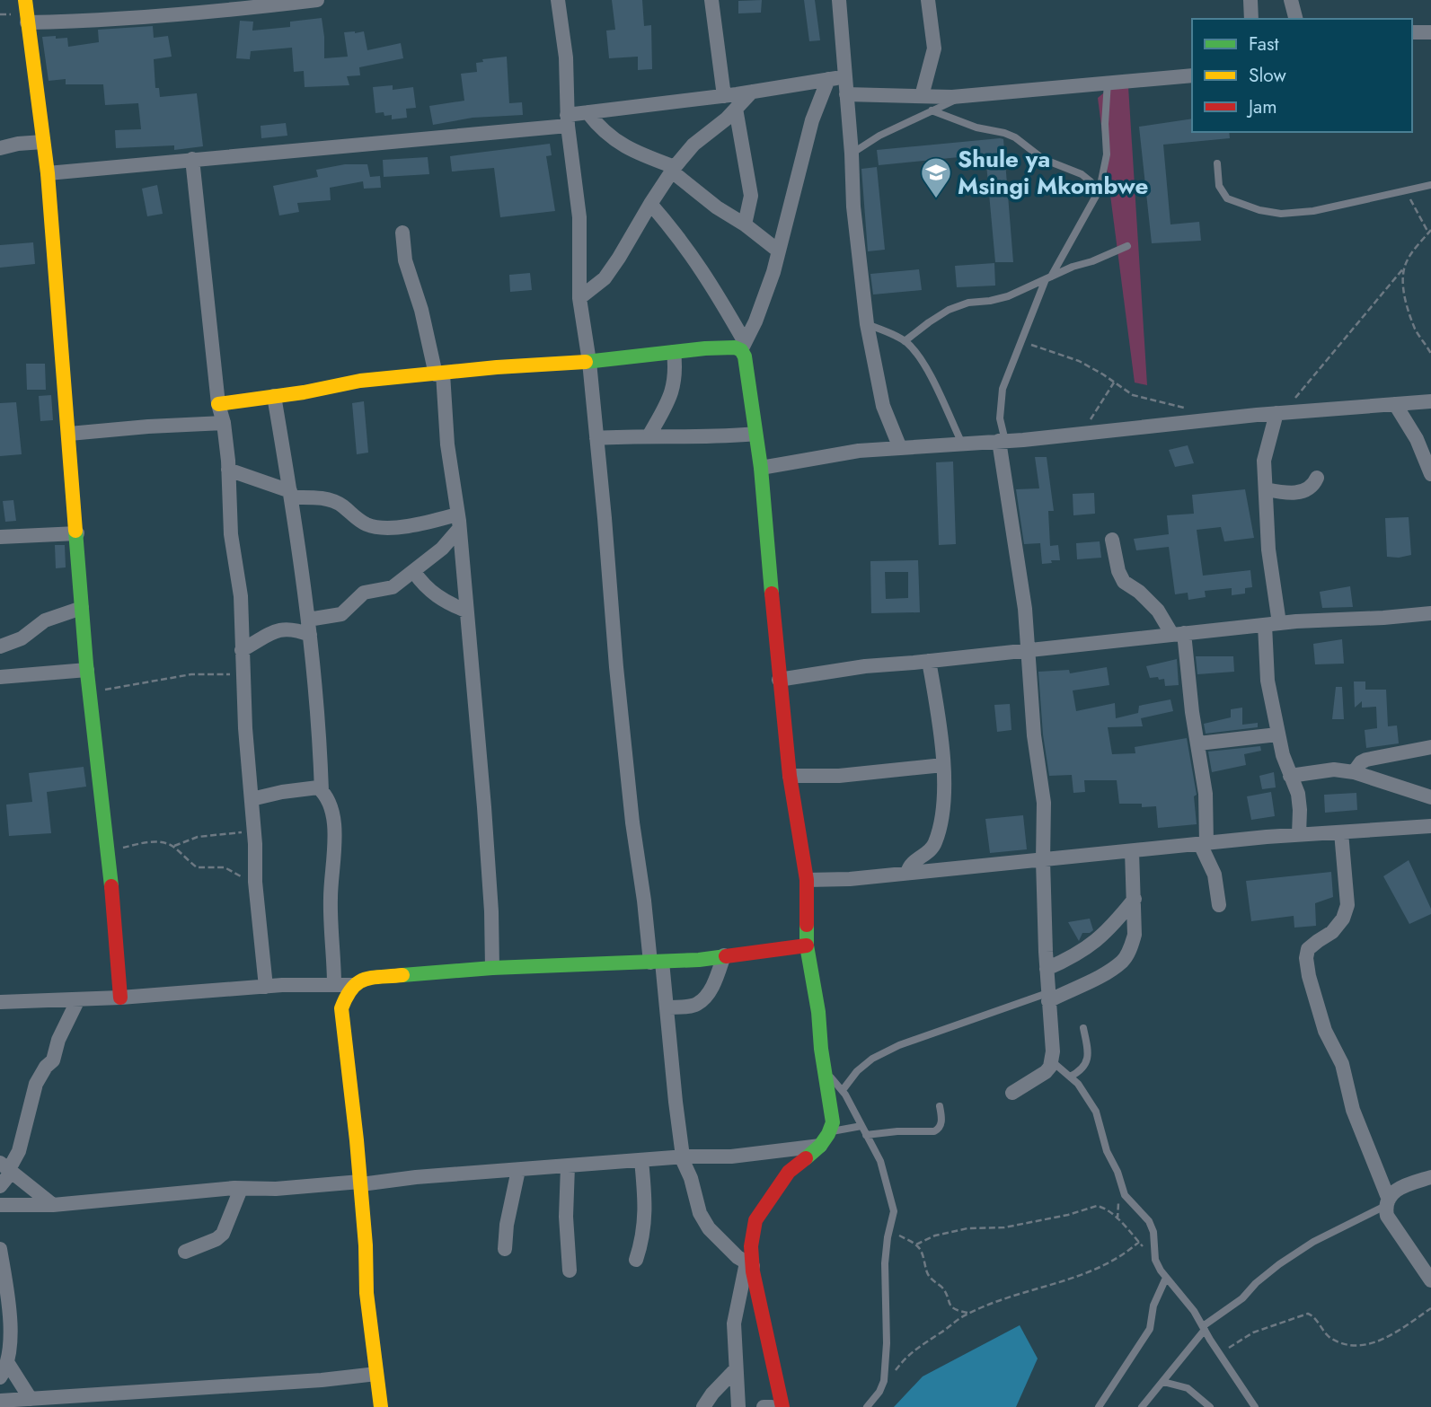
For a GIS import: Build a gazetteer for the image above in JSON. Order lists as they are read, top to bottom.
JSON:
{
  "places": {
    "school or university": ["Shule ya Msingi Mkombwe"]
  },
  "legend": ["Fast", "Slow", "Jam"]
}
